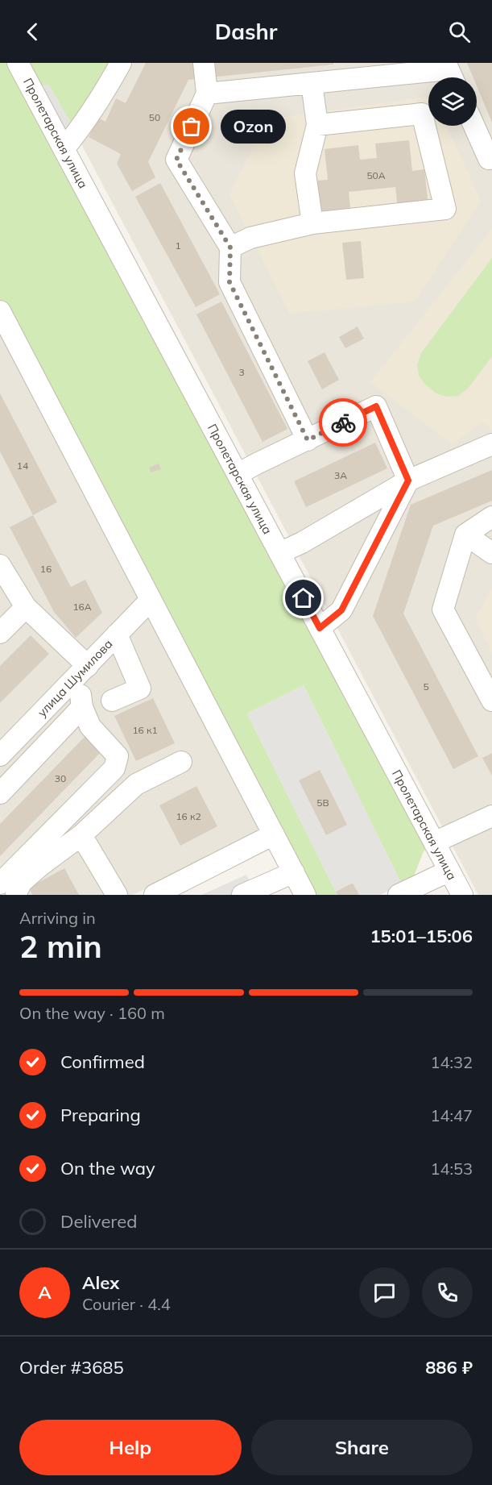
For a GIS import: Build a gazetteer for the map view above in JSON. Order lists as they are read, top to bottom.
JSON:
{
  "streets": {
    "street": ["Пролетарская улица", "улица Шумилова"]
  },
  "places": ["Ozon"],
  "house_numbers": [
    "50",
    "50А",
    "1",
    "3",
    "14",
    "3А",
    "16",
    "16А",
    "5",
    "16 к1",
    "30",
    "5В",
    "16 к2"
  ],
  "page": {
    "header": "Dashr",
    "bubble": "Ozon",
    "heading": ["2 min", "Arriving in", "15:01–15:06"],
    "panel": [
      "Alex",
      "Courier · 4.4",
      "Order #3685",
      "886 ₽"
    ],
    "bar": "On the way · 160 m",
    "list": [
      ["Confirmed", "14:32"],
      ["Preparing", "14:47"],
      ["On the way", "14:53"],
      "Delivered"
    ],
    "round": "A",
    "buttons": ["Help", "Share"]
  }
}
